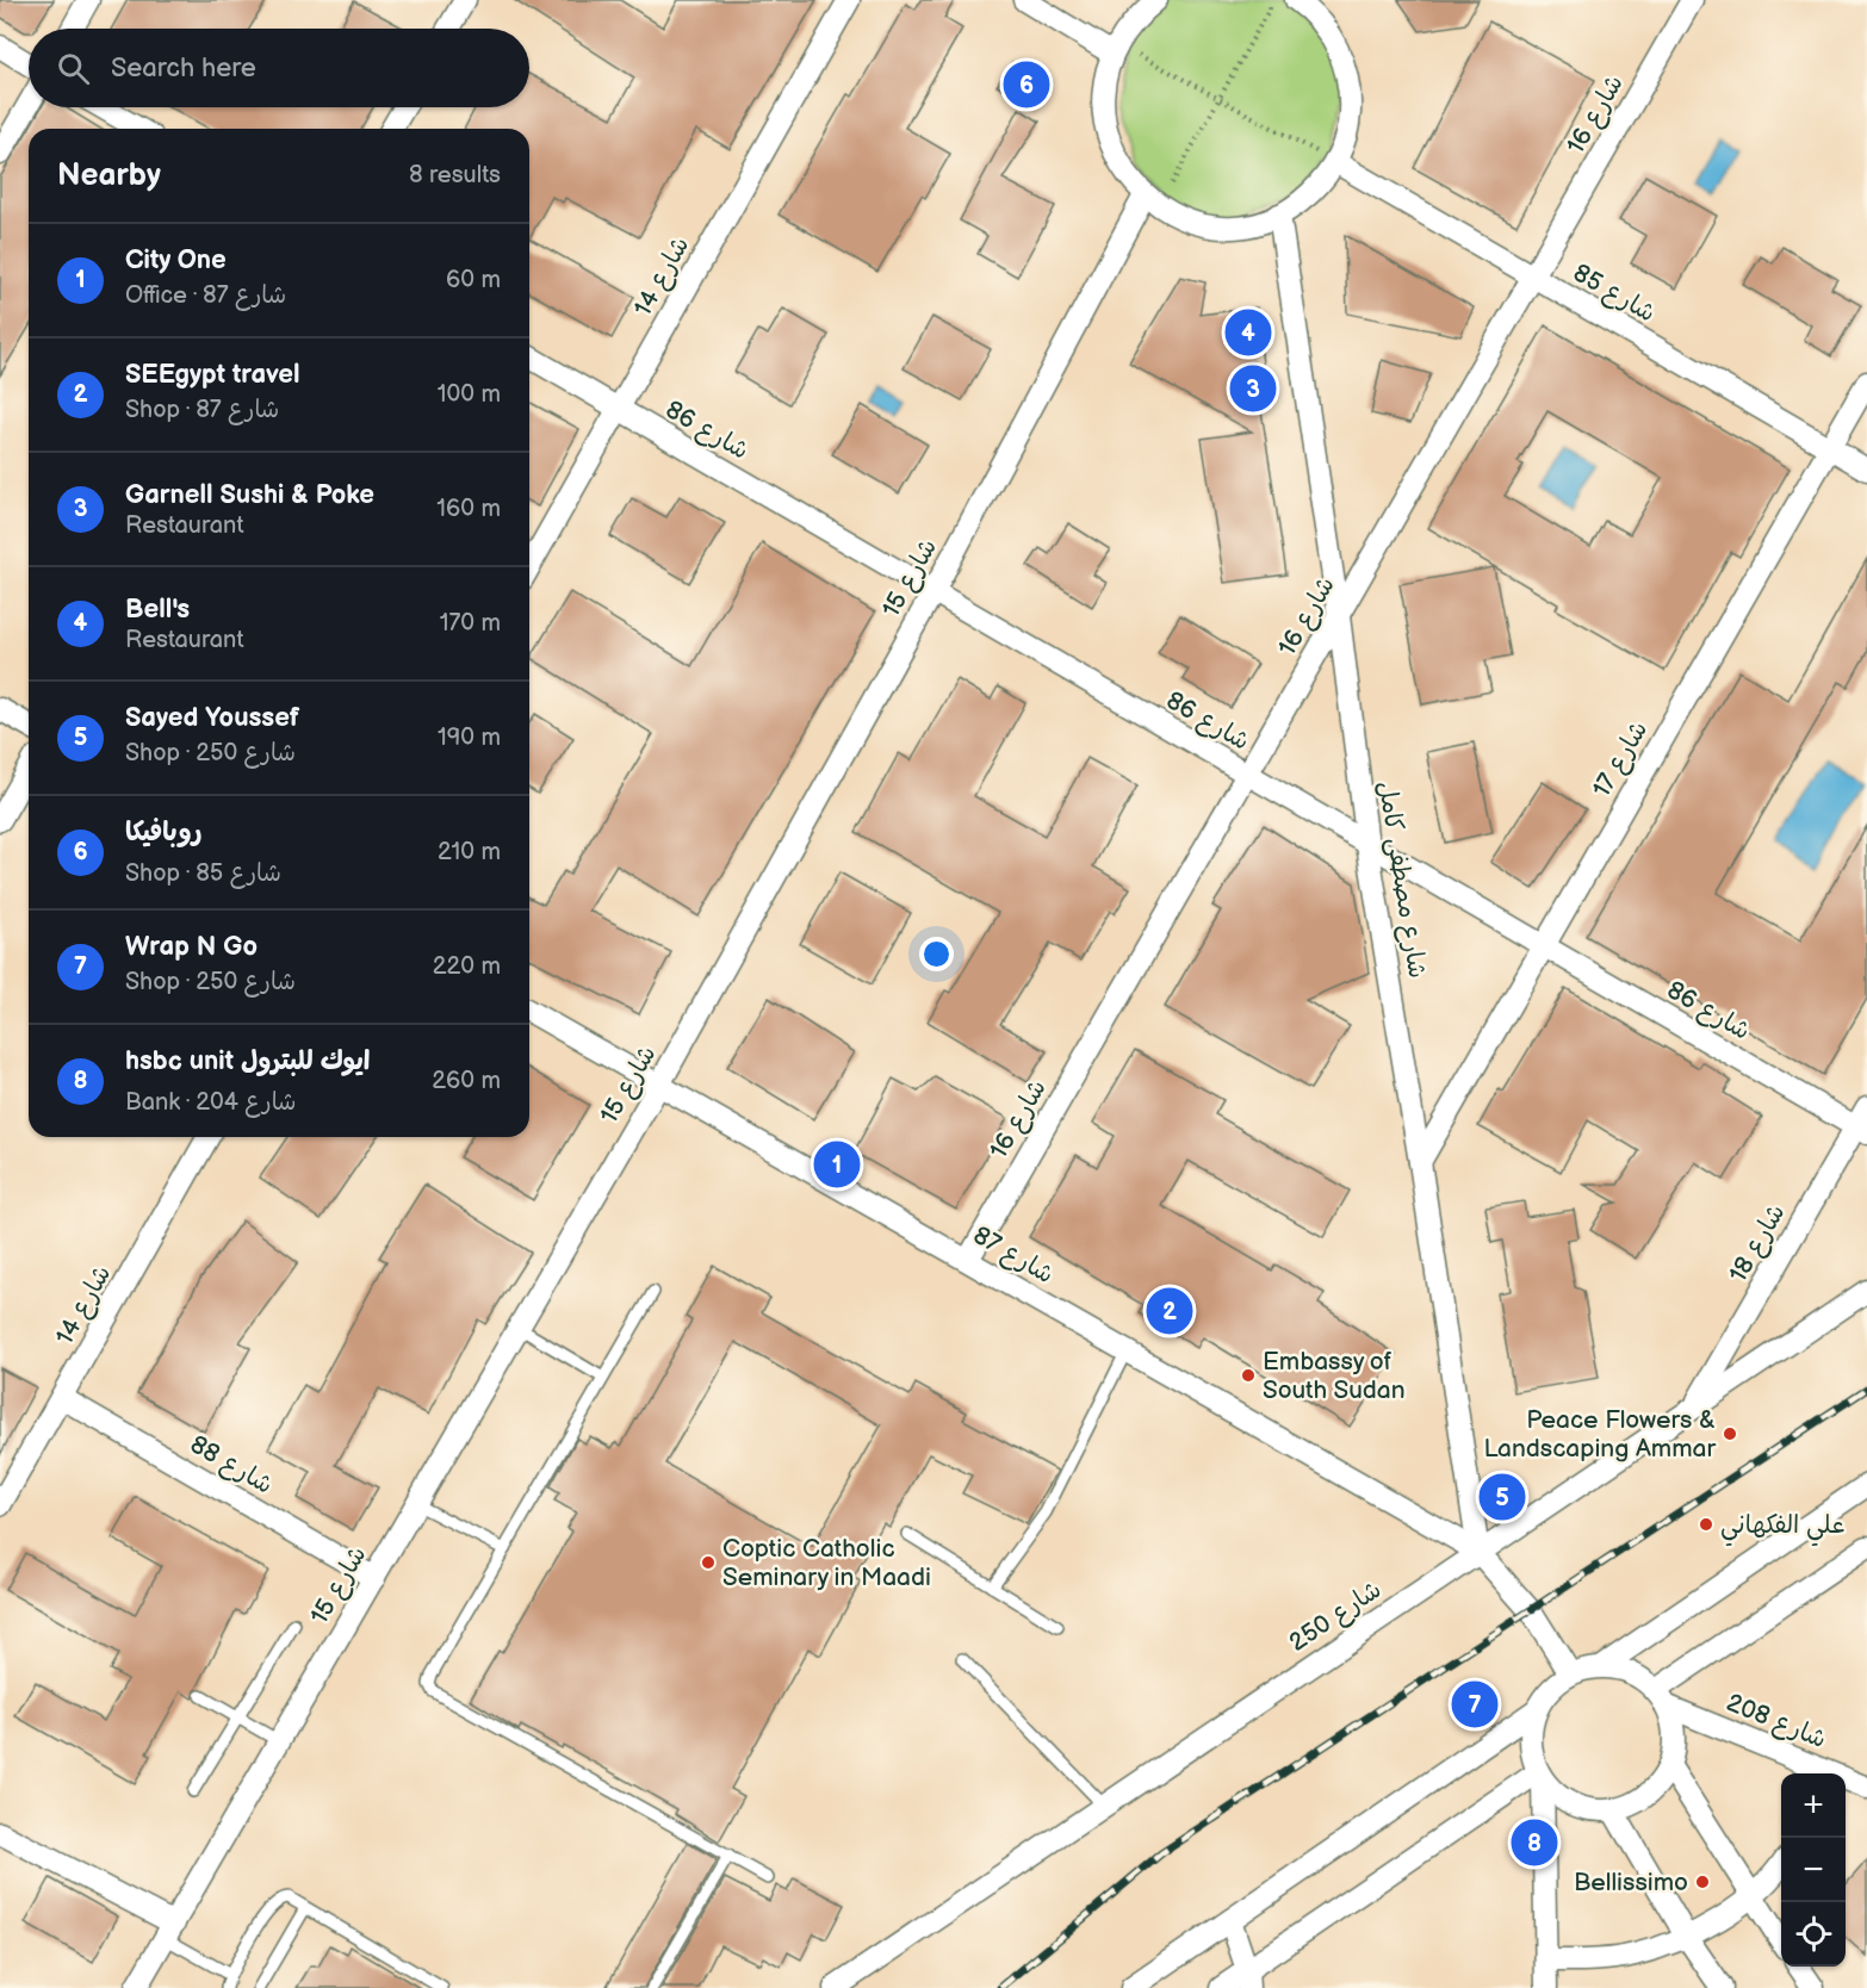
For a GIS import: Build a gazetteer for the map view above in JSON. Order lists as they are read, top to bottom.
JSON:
{
  "streets": {
    "street": [
      "شارع 16",
      "شارع 14",
      "شارع 85",
      "شارع 86",
      "شارع 15",
      "شارع 17",
      "شارع مصطفى كامل",
      "شارع 18",
      "شارع 87",
      "شارع 88",
      "شارع 250",
      "شارع 208"
    ]
  },
  "crossings": [
    ["شارع 16", "شارع 85"],
    ["شارع 16", "شارع 86"],
    ["شارع 16", "شارع مصطفى كامل"],
    ["شارع 16", "شارع 87"],
    ["شارع 14", "شارع 86"],
    ["شارع 14", "شارع 88"],
    ["شارع 85", "شارع 17"],
    ["شارع 86", "شارع 15"],
    ["شارع 86", "شارع 17"],
    ["شارع 86", "شارع مصطفى كامل"],
    ["شارع 86", "شارع 18"],
    ["شارع 15", "شارع 87"],
    ["شارع 15", "شارع 88"],
    ["شارع 17", "شارع مصطفى كامل"],
    ["شارع مصطفى كامل", "شارع 87"],
    ["شارع مصطفى كامل", "شارع 250"],
    ["شارع 18", "شارع 250"],
    ["شارع 87", "شارع 250"]
  ],
  "places": [
    "Embassy of South Sudan",
    "Peace Flowers & Landscaping Ammar",
    "علي الفكهاني",
    "Coptic Catholic Seminary in Maadi",
    "Bellissimo"
  ],
  "page": {
    "search": "Search here",
    "pins": [
      "6",
      "4",
      "3",
      "1",
      "2",
      "5",
      "7",
      "8"
    ],
    "heading": ["Nearby", "8 results"],
    "list": [
      {
        "mark": "1",
        "name": "City One",
        "note": "Office · شارع 87",
        "value": "60 m"
      },
      {
        "mark": "2",
        "name": "SEEgypt travel",
        "note": "Shop · شارع 87",
        "value": "100 m"
      },
      {
        "mark": "3",
        "name": "Garnell Sushi & Poke",
        "note": "Restaurant",
        "value": "160 m"
      },
      {
        "mark": "4",
        "name": "Bell's",
        "note": "Restaurant",
        "value": "170 m"
      },
      {
        "mark": "5",
        "name": "Sayed Youssef",
        "note": "Shop · شارع 250",
        "value": "190 m"
      },
      {
        "mark": "6",
        "name": "روبافيكا",
        "note": "Shop · شارع 85",
        "value": "210 m"
      },
      {
        "mark": "7",
        "name": "Wrap N Go",
        "note": "Shop · شارع 250",
        "value": "220 m"
      },
      {
        "mark": "8",
        "name": "hsbc unit ايوك للبترول",
        "note": "Bank · شارع 204",
        "value": "260 m"
      }
    ],
    "map_buttons": ["+", "−"]
  }
}
